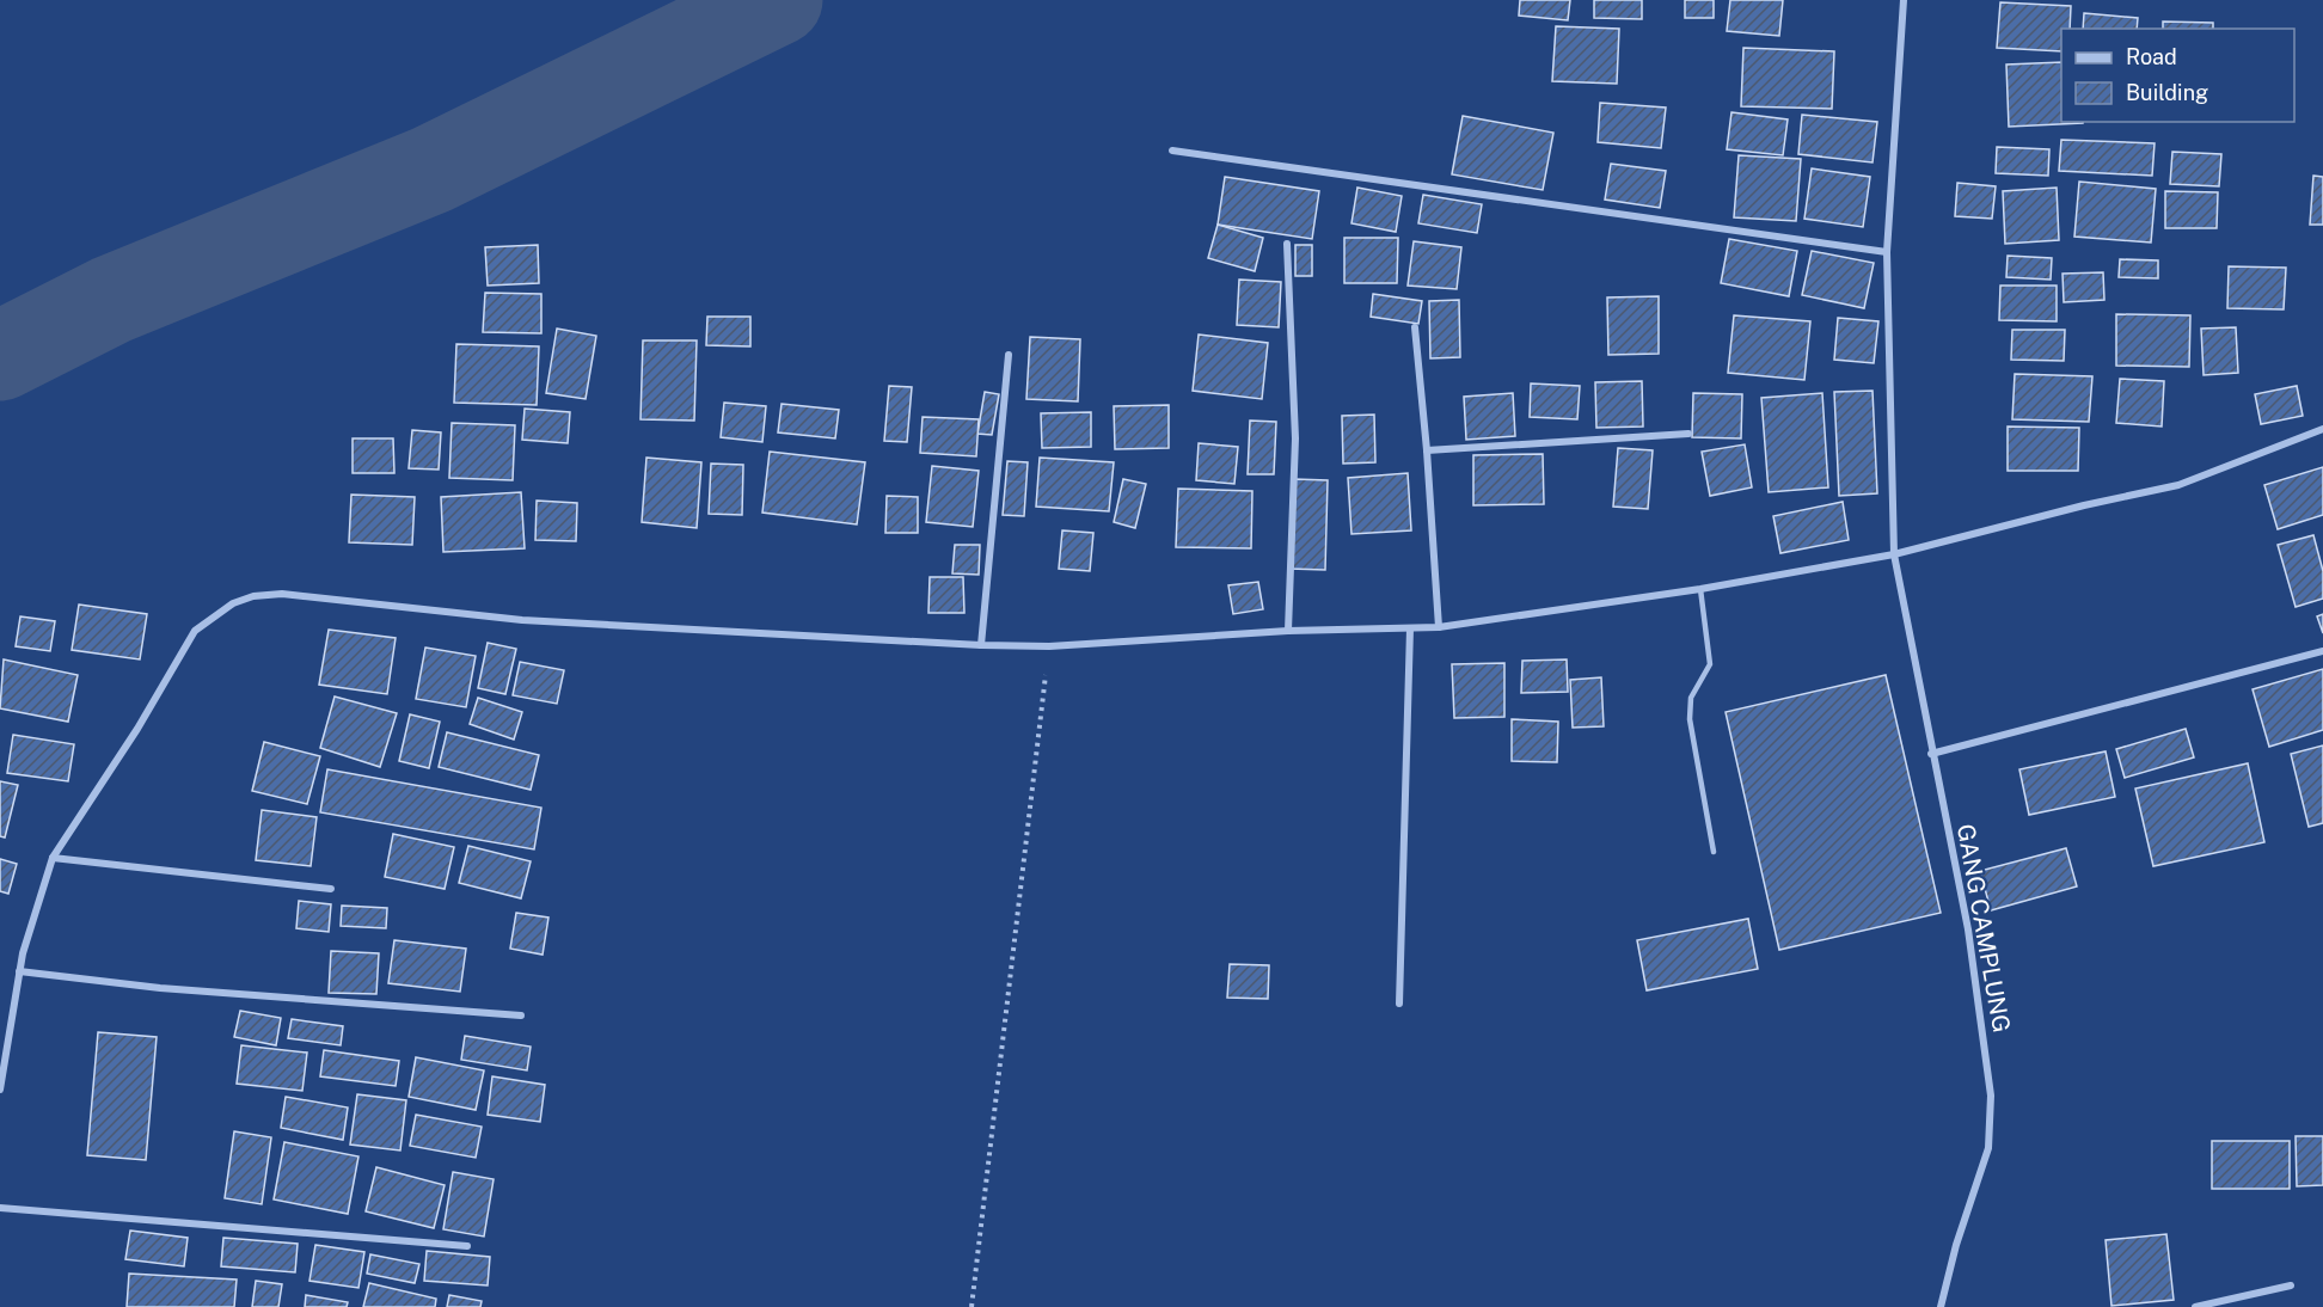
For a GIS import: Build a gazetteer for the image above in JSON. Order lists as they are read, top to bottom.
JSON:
{
  "streets": {
    "street": ["GANG CAMPLUNG"]
  },
  "legend": ["Road", "Building"]
}
